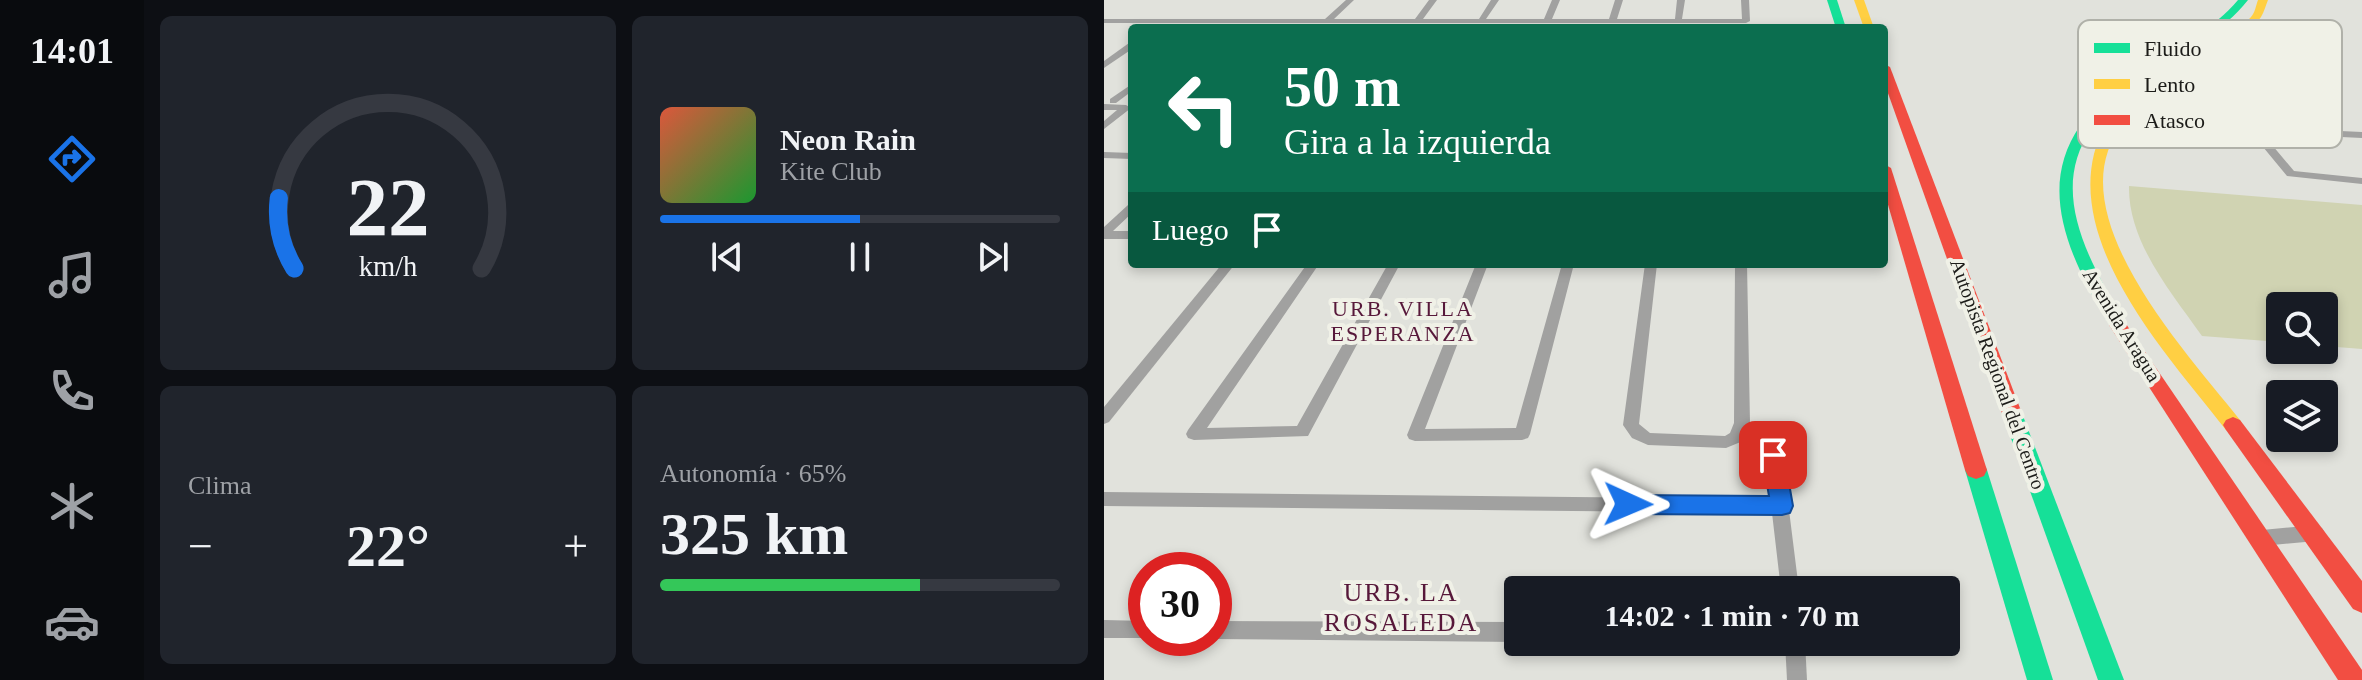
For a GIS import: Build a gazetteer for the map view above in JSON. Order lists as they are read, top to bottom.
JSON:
{
  "streets": {
    "main road": ["Avenida Aragua", "Autopista Regional del Centro"]
  },
  "districts": ["URB. VILLA ESPERANZA", "URB. LA ROSALEDA"],
  "legend": ["Fluido", "Lento", "Atasco"],
  "page": {
    "tabs": "14:01",
    "turn": ["50 m", "Gira a la izquierda"],
    "song": ["Neon Rain", "Kite Club"],
    "then": "Luego",
    "tile": [
      "Clima",
      ["Autonomía · 65%", "325 km"]
    ],
    "heat": ["−", "22°", "+"],
    "limit": "30",
    "trip": "14:02 · 1 min · 70 m",
    "gauge": ["22", "km/h"]
  }
}
